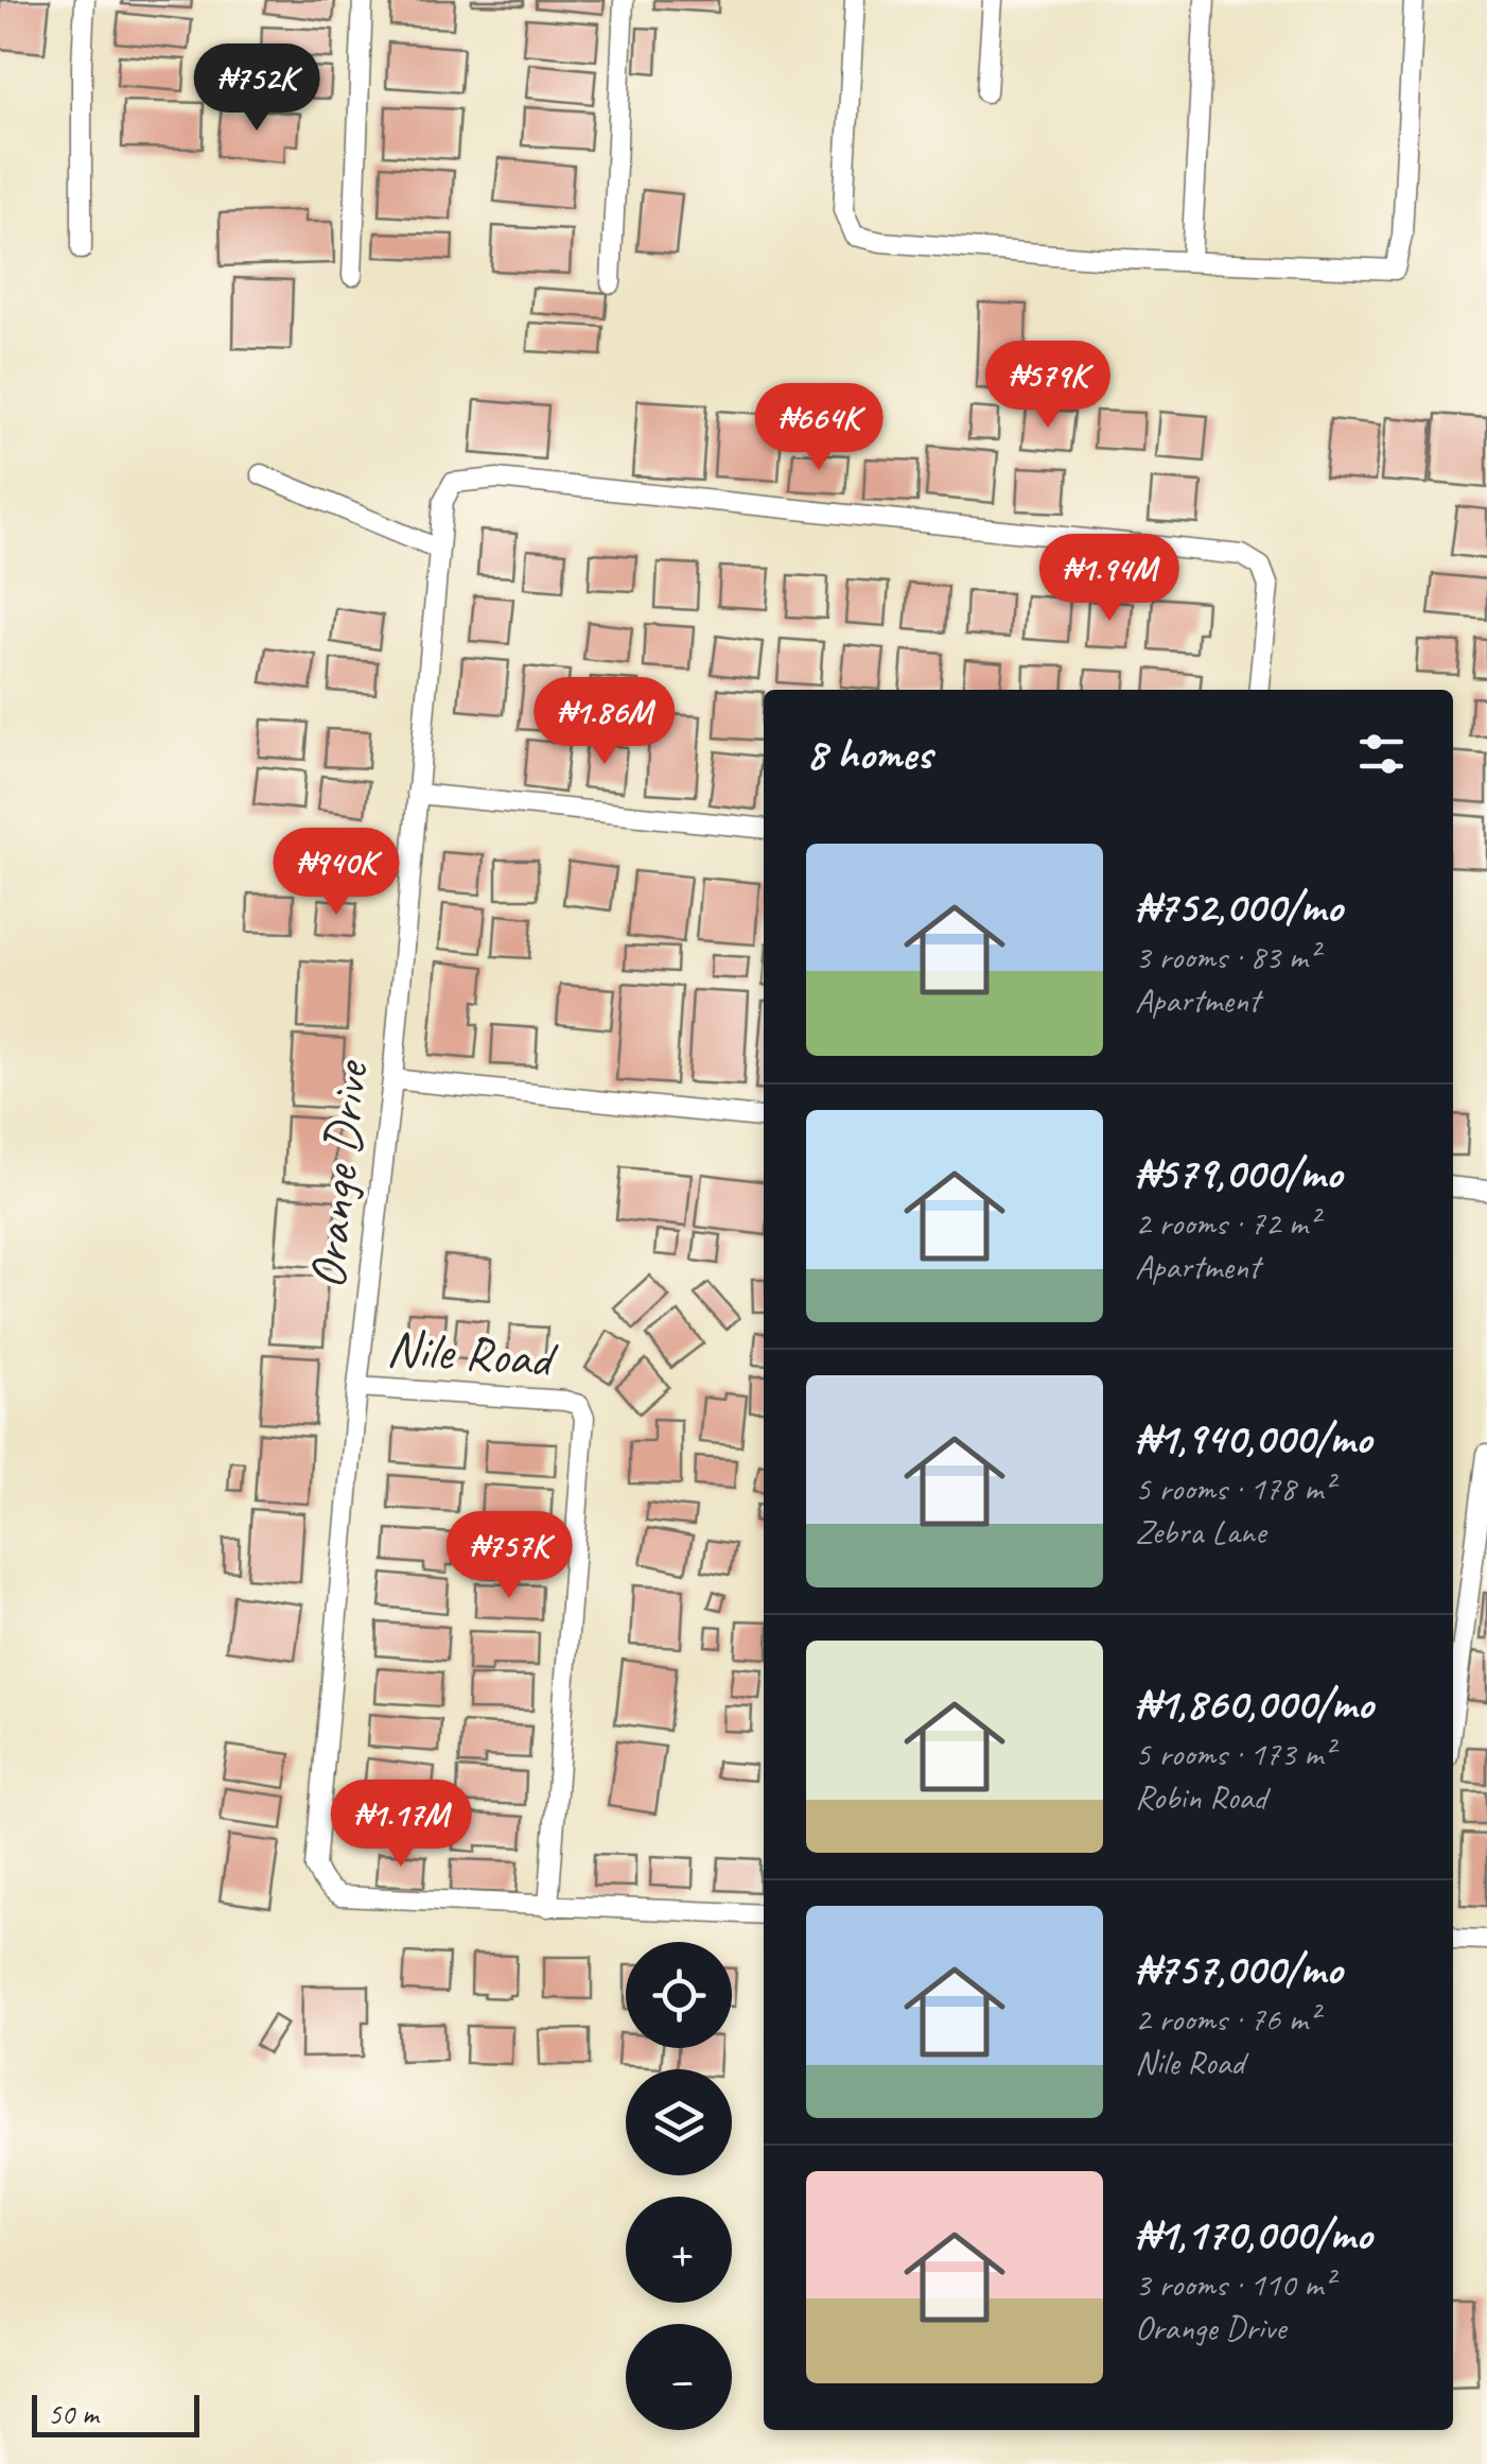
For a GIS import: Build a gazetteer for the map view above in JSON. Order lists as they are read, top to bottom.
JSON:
{
  "streets": {
    "street": ["Orange Drive", "Nile Road"]
  },
  "crossings": [
    ["Orange Drive", "Nile Road"]
  ],
  "scale_bar": "50 m",
  "page": {
    "price": [
      "₦752K",
      "₦579K",
      "₦664K",
      "₦1.94M",
      "₦1.86M",
      "₦940K",
      "₦757K",
      "₦1.17M"
    ],
    "heading": "8 homes",
    "list": [
      {
        "name": "₦752,000/mo",
        "note": "3 rooms · 83 m² · Apartment"
      },
      {
        "name": "₦579,000/mo",
        "note": "2 rooms · 72 m² · Apartment"
      },
      {
        "name": "₦1,940,000/mo",
        "note": "5 rooms · 178 m² · Zebra Lane"
      },
      {
        "name": "₦1,860,000/mo",
        "note": "5 rooms · 173 m² · Robin Road"
      },
      {
        "name": "₦757,000/mo",
        "note": "2 rooms · 76 m² · Nile Road"
      },
      {
        "name": "₦1,170,000/mo",
        "note": "3 rooms · 110 m² · Orange Drive"
      }
    ],
    "map_buttons": ["+", "−"],
    "scale": "50 m"
  }
}
